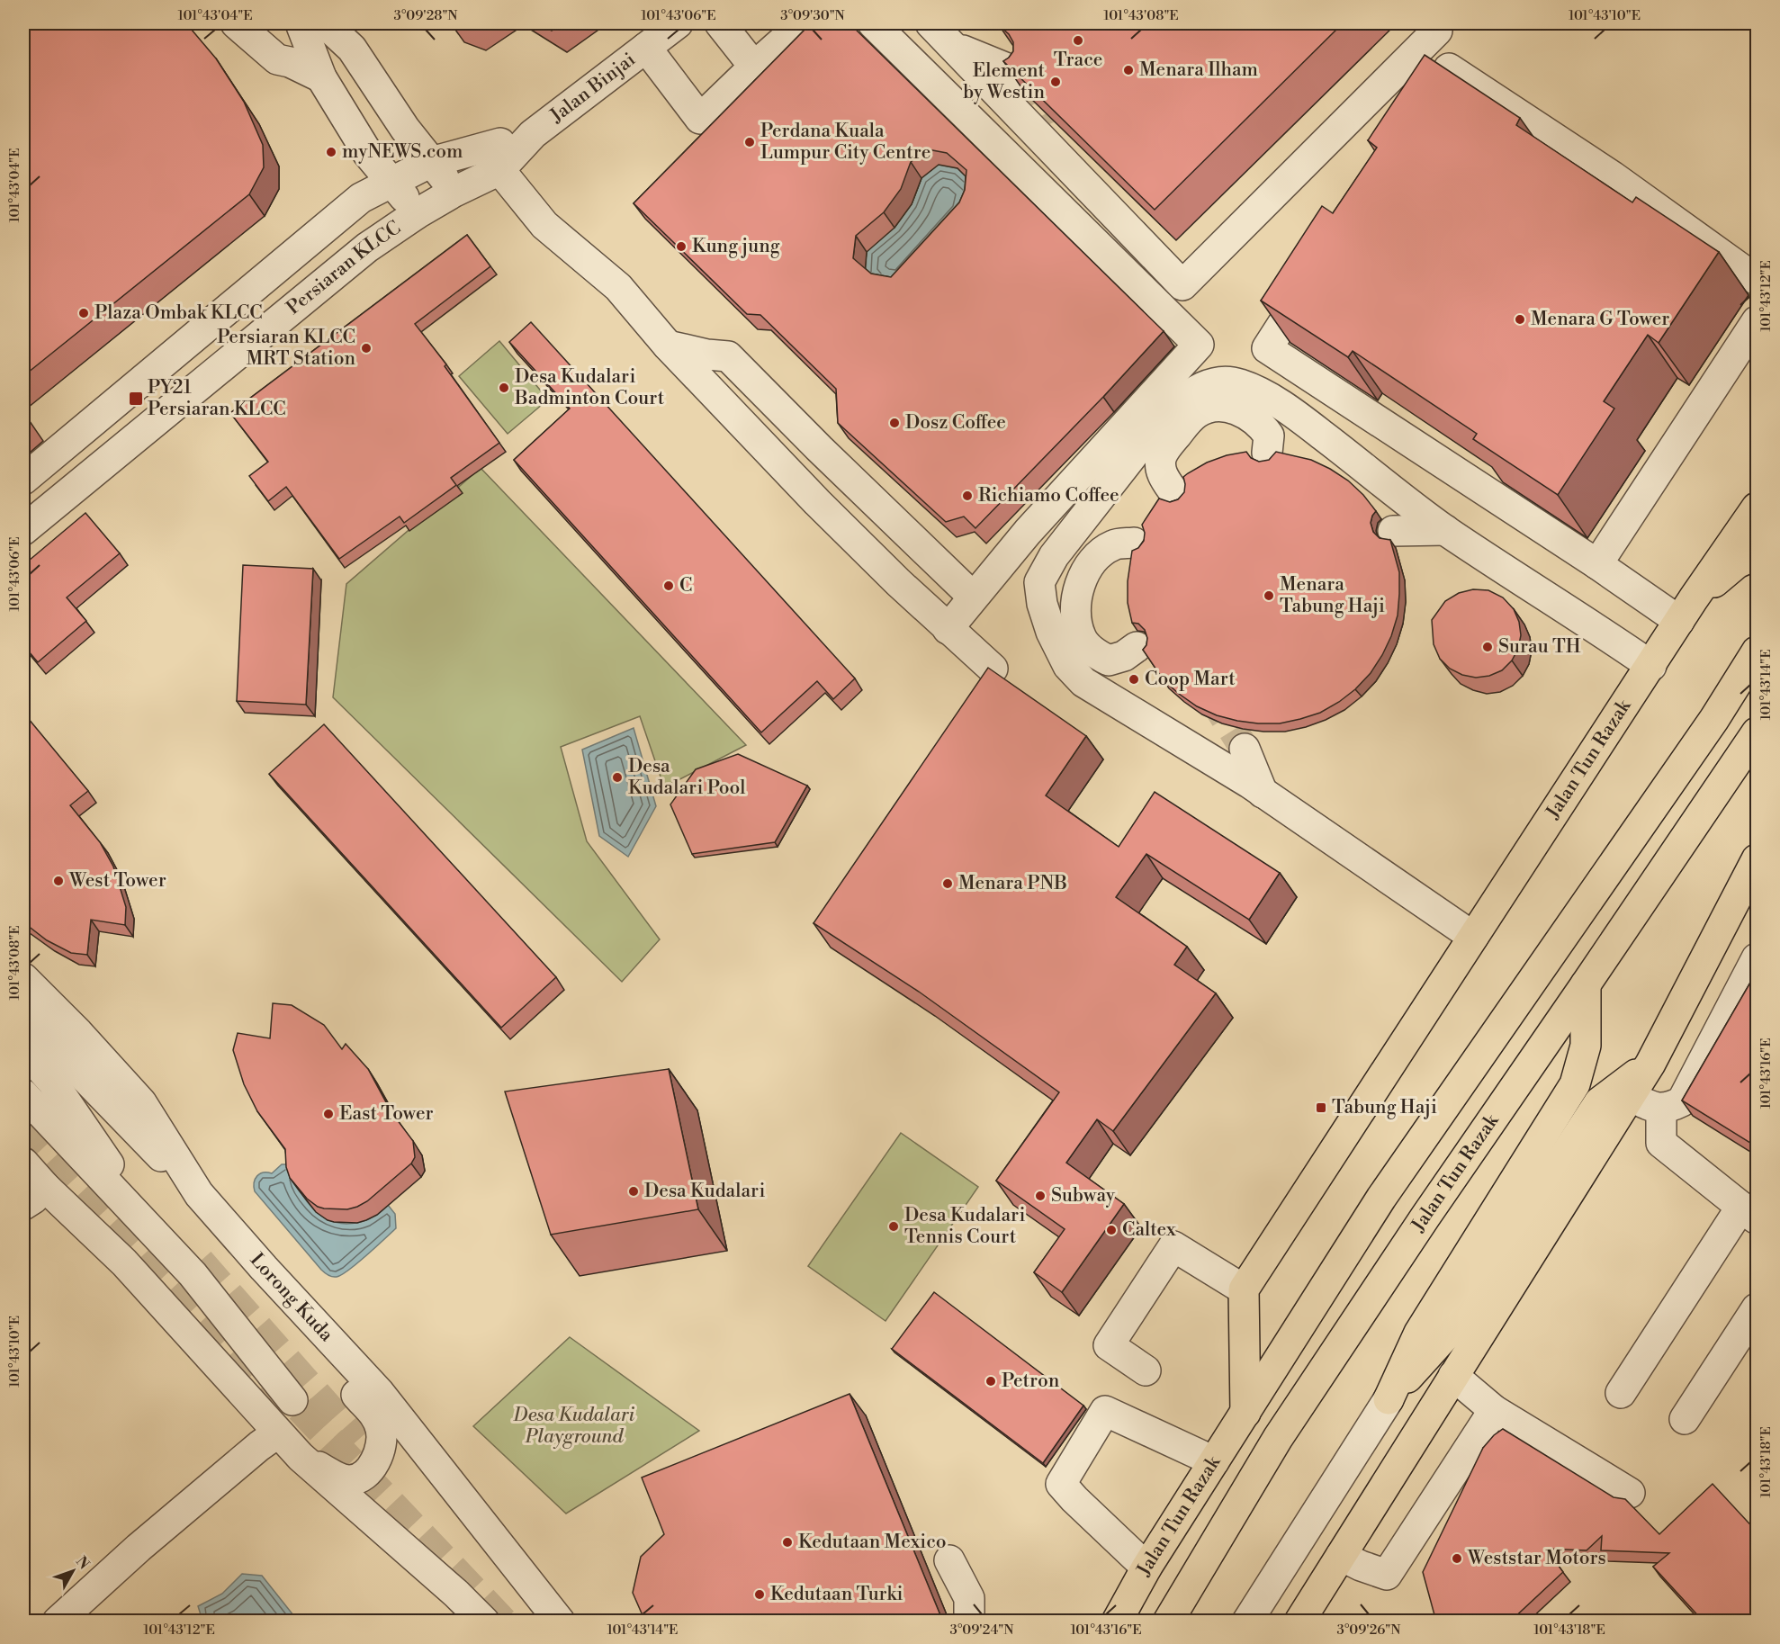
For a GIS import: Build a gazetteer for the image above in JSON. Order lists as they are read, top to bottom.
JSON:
{
  "streets": {
    "main road": ["Jalan Tun Razak"],
    "street": ["Jalan Binjai", "Persiaran KLCC", "Lorong Kuda"]
  },
  "crossings": [
    ["Jalan Binjai", "Persiaran KLCC"]
  ],
  "parks": ["Desa Kudalari Playground"],
  "places": {
    "other": [
      "Trace",
      "Menara Ilham",
      "Element by Westin",
      "Perdana Kuala Lumpur City Centre",
      "myNEWS.com",
      "Kung jung",
      "Plaza Ombak KLCC",
      "Menara G Tower",
      "Persiaran KLCC MRT Station",
      "Desa Kudalari Badminton Court",
      "Dosz Coffee",
      "Richiamo Coffee",
      "C",
      "Menara Tabung Haji",
      "Surau TH",
      "Coop Mart",
      "Desa Kudalari Pool",
      "West Tower",
      "Menara PNB",
      "East Tower",
      "Desa Kudalari",
      "Subway",
      "Desa Kudalari Tennis Court",
      "Caltex",
      "Petron",
      "Kedutaan Mexico",
      "Weststar Motors",
      "Kedutaan Turki"
    ],
    "transit": ["PY21 Persiaran KLCC", "Tabung Haji"]
  },
  "north": "top right",
  "coordinates": [
    "101°43'04\"E",
    "3°09'28\"N",
    "101°43'06\"E",
    "3°09'30\"N",
    "101°43'08\"E",
    "101°43'10\"E",
    "101°43'12\"E",
    "101°43'14\"E",
    "101°43'16\"E",
    "101°43'18\"E",
    "3°09'24\"N",
    "3°09'26\"N"
  ]
}
